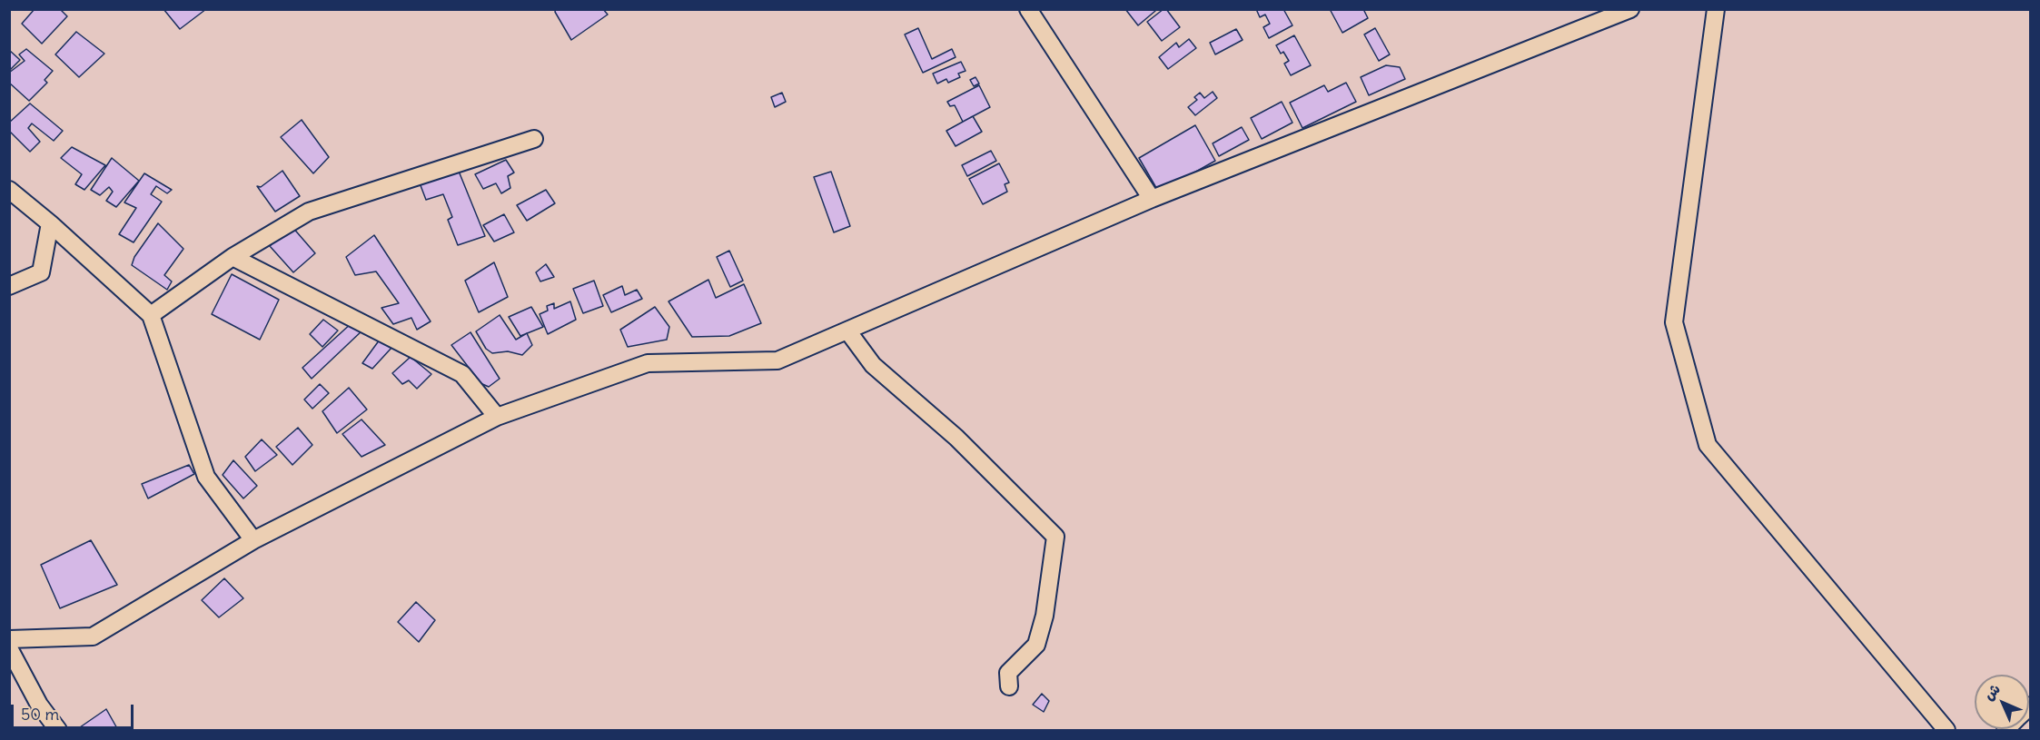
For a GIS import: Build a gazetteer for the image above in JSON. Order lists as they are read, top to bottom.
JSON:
{
  "scale_bar": "50 m",
  "north": "top left"
}
